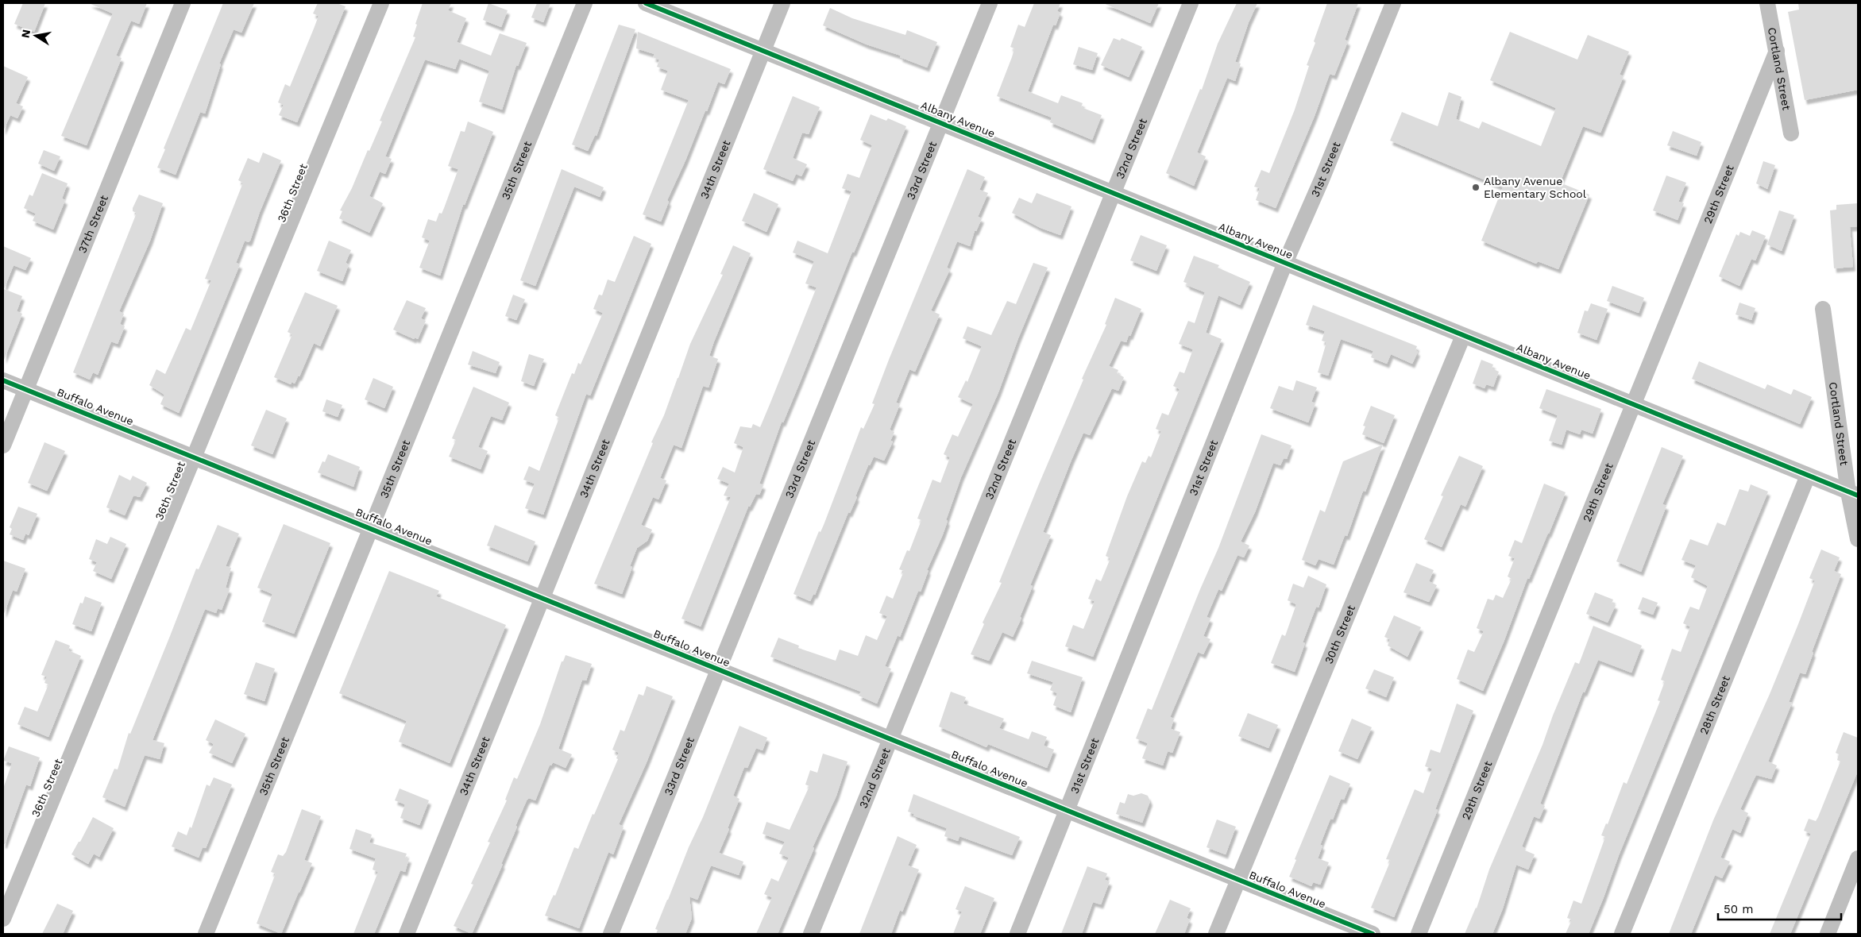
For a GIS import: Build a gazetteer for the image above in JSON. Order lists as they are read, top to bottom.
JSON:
{
  "streets": {
    "street": [
      "Cortland Street",
      "Albany Avenue",
      "32nd Street",
      "34th Street",
      "33rd Street",
      "31st Street",
      "35th Street",
      "36th Street",
      "29th Street",
      "37th Street",
      "Buffalo Avenue",
      "30th Street",
      "28th Street"
    ]
  },
  "crossings": [
    ["Cortland Street", "Albany Avenue"],
    ["Cortland Street", "29th Street"],
    ["Albany Avenue", "32nd Street"],
    ["Albany Avenue", "34th Street"],
    ["Albany Avenue", "33rd Street"],
    ["Albany Avenue", "31st Street"],
    ["Albany Avenue", "29th Street"],
    ["Albany Avenue", "30th Street"],
    ["Albany Avenue", "28th Street"],
    ["32nd Street", "Buffalo Avenue"],
    ["34th Street", "Buffalo Avenue"],
    ["33rd Street", "Buffalo Avenue"],
    ["31st Street", "Buffalo Avenue"],
    ["35th Street", "Buffalo Avenue"],
    ["36th Street", "Buffalo Avenue"],
    ["37th Street", "Buffalo Avenue"],
    ["Buffalo Avenue", "30th Street"]
  ],
  "places": ["Albany Avenue Elementary School"],
  "scale_bar": "50 m",
  "north": "left"
}
